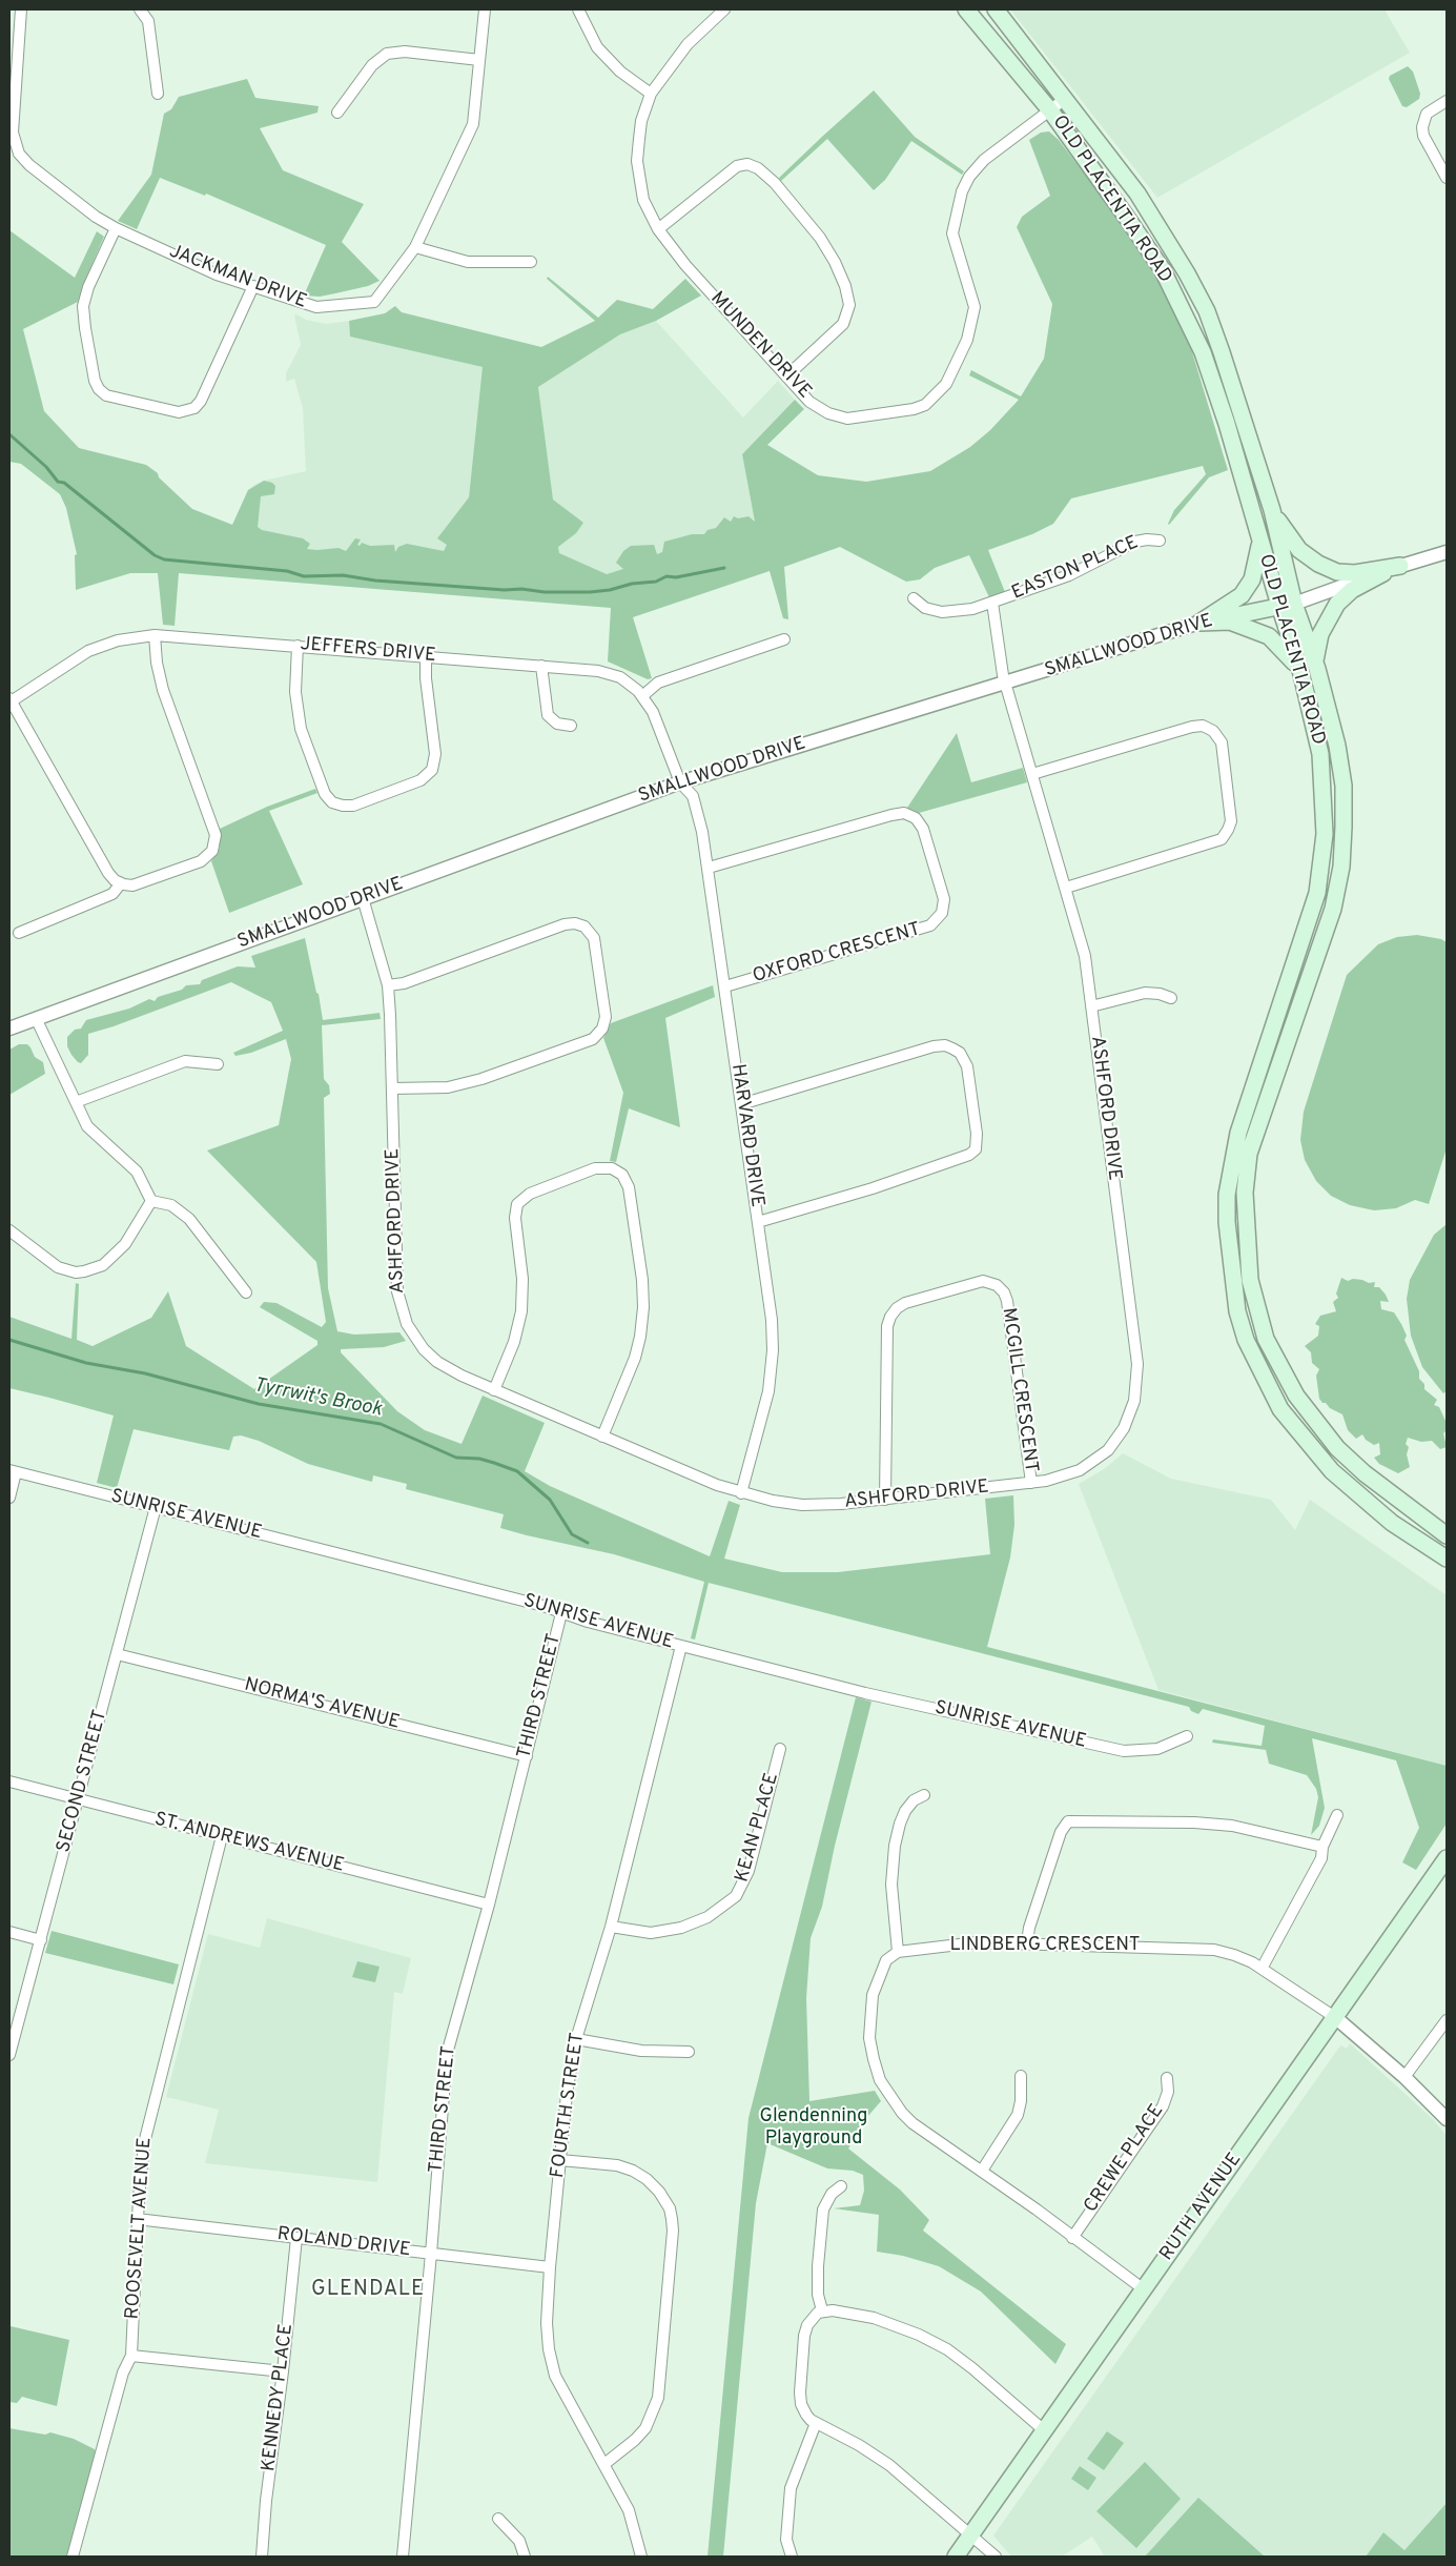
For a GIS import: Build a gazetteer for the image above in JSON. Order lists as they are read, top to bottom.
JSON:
{
  "streets": {
    "main road": ["OLD PLACENTIA ROAD", "SMALLWOOD DRIVE", "RUTH AVENUE"],
    "street": [
      "JACKMAN DRIVE",
      "MUNDEN DRIVE",
      "EASTON PLACE",
      "JEFFERS DRIVE",
      "OXFORD CRESCENT",
      "ASHFORD DRIVE",
      "HARVARD DRIVE",
      "MCGILL CRESCENT",
      "SUNRISE AVENUE",
      "THIRD STREET",
      "NORMA'S AVENUE",
      "SECOND STREET",
      "KEAN PLACE",
      "ST. ANDREWS AVENUE",
      "LINDBERG CRESCENT",
      "FOURTH STREET",
      "CREWE PLACE",
      "ROOSEVELT AVENUE",
      "ROLAND DRIVE",
      "KENNEDY PLACE"
    ]
  },
  "crossings": [
    ["OLD PLACENTIA ROAD", "MUNDEN DRIVE"],
    ["OLD PLACENTIA ROAD", "SMALLWOOD DRIVE"],
    ["EASTON PLACE", "SMALLWOOD DRIVE"],
    ["EASTON PLACE", "ASHFORD DRIVE"],
    ["SMALLWOOD DRIVE", "JEFFERS DRIVE"],
    ["SMALLWOOD DRIVE", "ASHFORD DRIVE"],
    ["SMALLWOOD DRIVE", "HARVARD DRIVE"],
    ["JEFFERS DRIVE", "HARVARD DRIVE"],
    ["OXFORD CRESCENT", "HARVARD DRIVE"],
    ["ASHFORD DRIVE", "HARVARD DRIVE"],
    ["ASHFORD DRIVE", "MCGILL CRESCENT"],
    ["SUNRISE AVENUE", "THIRD STREET"],
    ["SUNRISE AVENUE", "SECOND STREET"],
    ["SUNRISE AVENUE", "FOURTH STREET"],
    ["THIRD STREET", "NORMA'S AVENUE"],
    ["THIRD STREET", "ST. ANDREWS AVENUE"],
    ["THIRD STREET", "ROLAND DRIVE"],
    ["NORMA'S AVENUE", "SECOND STREET"],
    ["SECOND STREET", "ST. ANDREWS AVENUE"],
    ["KEAN PLACE", "FOURTH STREET"],
    ["ST. ANDREWS AVENUE", "ROOSEVELT AVENUE"],
    ["LINDBERG CRESCENT", "RUTH AVENUE"],
    ["FOURTH STREET", "ROLAND DRIVE"],
    ["ROOSEVELT AVENUE", "ROLAND DRIVE"],
    ["ROLAND DRIVE", "KENNEDY PLACE"]
  ],
  "districts": ["GLENDALE"],
  "water": ["Tyrrwit's Brook"],
  "parks": ["Glendenning Playground"]
}
